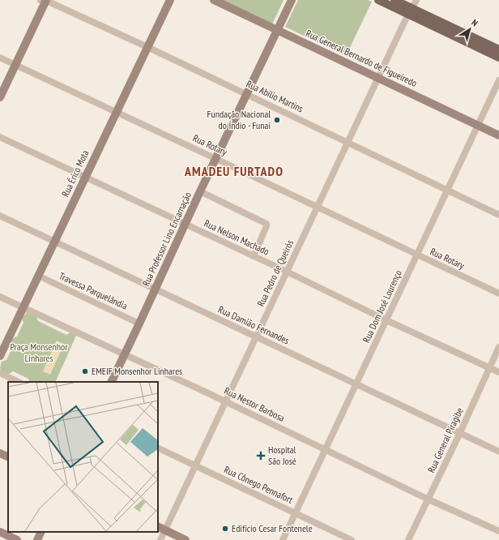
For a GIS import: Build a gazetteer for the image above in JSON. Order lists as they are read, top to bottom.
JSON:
{
  "streets": {
    "street": [
      "Rua General Bernardo de Figueiredo",
      "Rua Abílio Martins",
      "Rua Rotary",
      "Rua Érico Mota",
      "Rua Nelson Machado",
      "Rua Professor Lino Encarnação",
      "Rua Pedro de Queirós",
      "Travessa Parquelândia",
      "Rua Dom José Lourenço",
      "Rua Damião Fernandes",
      "Rua Nestor Barbosa",
      "Rua General Piragibe",
      "Rua Cônego Pennafort"
    ]
  },
  "crossings": [
    ["Rua General Bernardo de Figueiredo", "Rua Professor Lino Encarnação"],
    ["Rua General Bernardo de Figueiredo", "Rua Pedro de Queirós"],
    ["Rua General Bernardo de Figueiredo", "Rua Dom José Lourenço"],
    ["Rua Abílio Martins", "Rua Érico Mota"],
    ["Rua Abílio Martins", "Rua Professor Lino Encarnação"],
    ["Rua Abílio Martins", "Rua Pedro de Queirós"],
    ["Rua Abílio Martins", "Rua Dom José Lourenço"],
    ["Rua Rotary", "Rua Érico Mota"],
    ["Rua Rotary", "Rua Professor Lino Encarnação"],
    ["Rua Rotary", "Rua Pedro de Queirós"],
    ["Rua Rotary", "Rua Dom José Lourenço"],
    ["Rua Érico Mota", "Rua Nelson Machado"],
    ["Rua Érico Mota", "Travessa Parquelândia"],
    ["Rua Érico Mota", "Rua Damião Fernandes"],
    ["Rua Érico Mota", "Rua Nestor Barbosa"],
    ["Rua Nelson Machado", "Rua Professor Lino Encarnação"],
    ["Rua Nelson Machado", "Rua Pedro de Queirós"],
    ["Rua Nelson Machado", "Rua Dom José Lourenço"],
    ["Rua Nelson Machado", "Rua General Piragibe"],
    ["Rua Professor Lino Encarnação", "Travessa Parquelândia"],
    ["Rua Professor Lino Encarnação", "Rua Damião Fernandes"],
    ["Rua Professor Lino Encarnação", "Rua Nestor Barbosa"],
    ["Rua Pedro de Queirós", "Rua Damião Fernandes"],
    ["Rua Pedro de Queirós", "Rua Nestor Barbosa"],
    ["Rua Pedro de Queirós", "Rua Cônego Pennafort"],
    ["Rua Dom José Lourenço", "Rua Damião Fernandes"],
    ["Rua Dom José Lourenço", "Rua Nestor Barbosa"],
    ["Rua Dom José Lourenço", "Rua Cônego Pennafort"],
    ["Rua Damião Fernandes", "Rua General Piragibe"],
    ["Rua Nestor Barbosa", "Rua General Piragibe"]
  ],
  "districts": ["AMADEU FURTADO"],
  "parks": ["Praça Monsenhor Linhares"],
  "places": {
    "other": ["Fundação Nacional do Índio - Funai", "EMEIF Monsenhor Linhares", "Edifício Cesar Fontenele"],
    "health": ["Hospital São José"]
  },
  "north": "top right"
}
